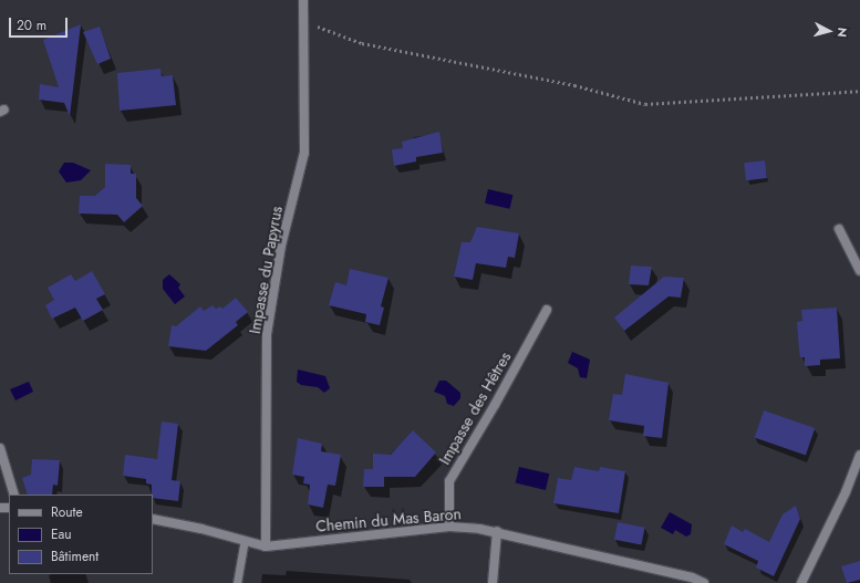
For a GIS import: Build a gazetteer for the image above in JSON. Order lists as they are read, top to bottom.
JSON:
{
  "streets": {
    "street": ["Impasse du Papyrus", "Impasse des Hêtres", "Chemin du Mas Baron"]
  },
  "crossings": [
    ["Impasse du Papyrus", "Chemin du Mas Baron"],
    ["Impasse des Hêtres", "Chemin du Mas Baron"]
  ],
  "legend": ["Route", "Eau", "Bâtiment"],
  "scale_bar": "20 m",
  "north": "right"
}
